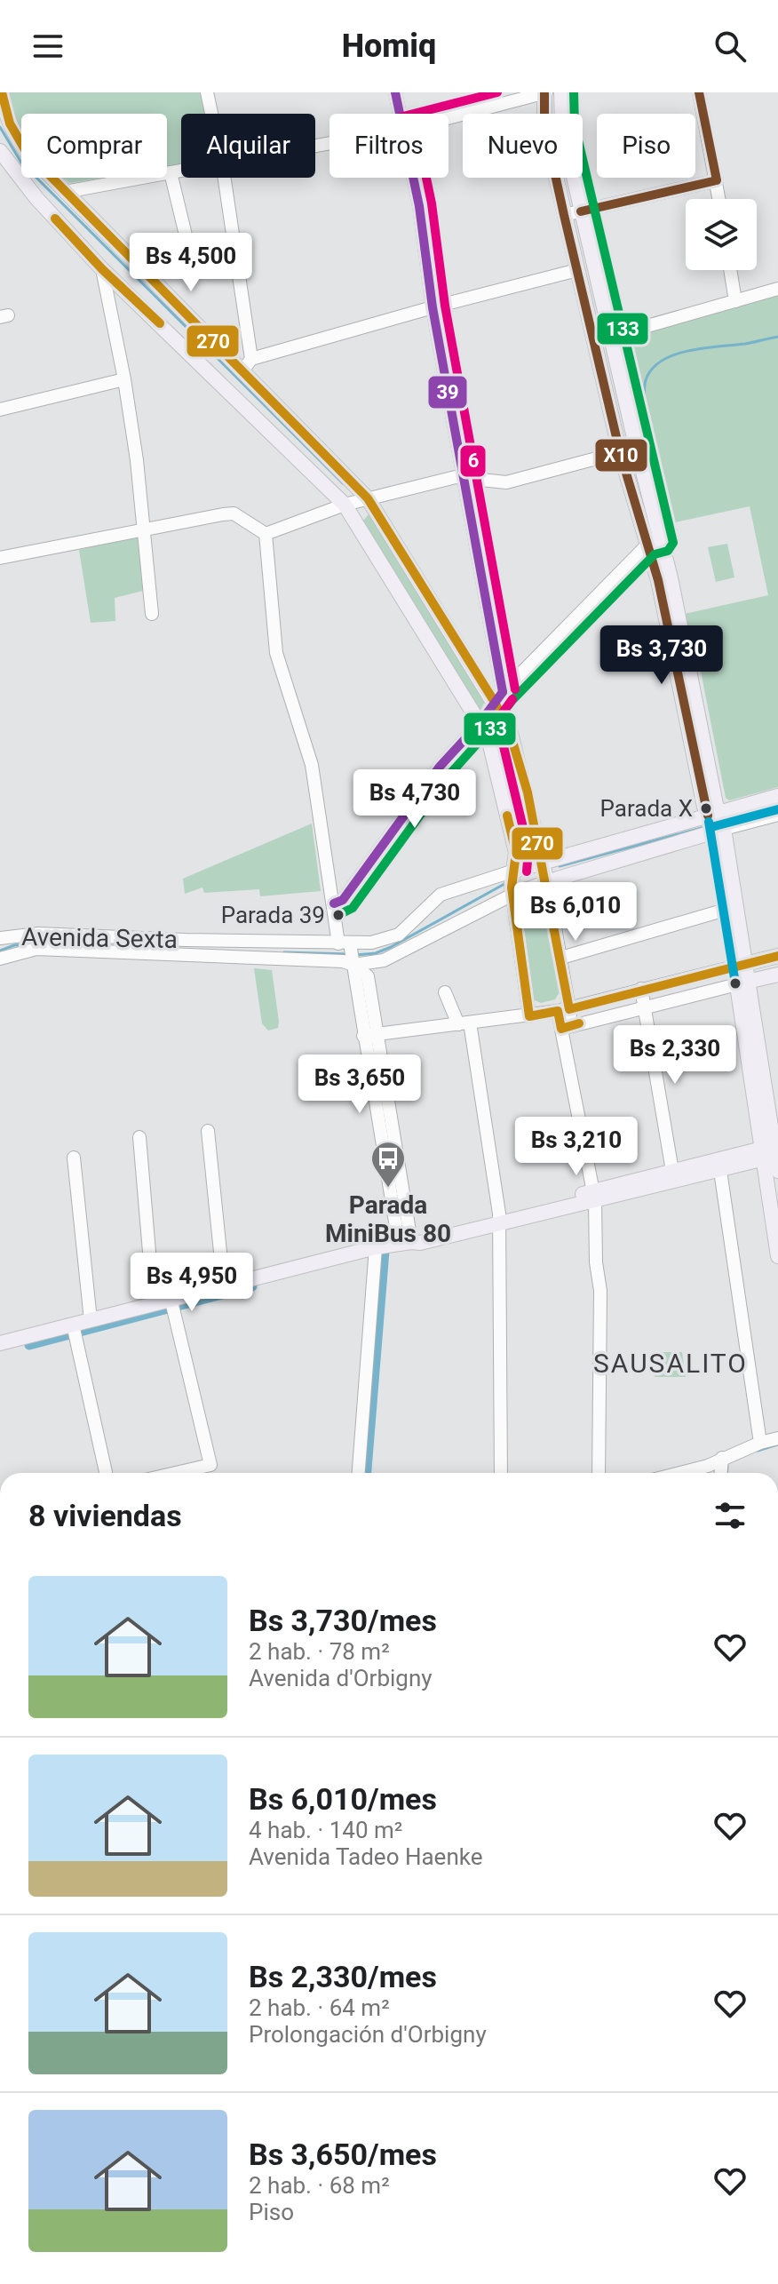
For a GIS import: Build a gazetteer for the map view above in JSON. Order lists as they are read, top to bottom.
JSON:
{
  "streets": {
    "main road": ["Avenida Sexta"]
  },
  "districts": ["SAUSALITO"],
  "places": {
    "other": ["Parada X", "Parada 39"],
    "bus stop": ["Parada MiniBus 80"]
  },
  "lines": [
    "transit line X10",
    "transit line 270",
    "transit line 133",
    "transit line 39",
    "transit line 6"
  ],
  "page": {
    "header": "Homiq",
    "chip": [
      "Comprar",
      "Alquilar",
      "Filtros",
      "Nuevo",
      "Piso"
    ],
    "price": [
      "Bs 4,500",
      "Bs 3,730",
      "Bs 4,730",
      "Bs 6,010",
      "Bs 2,330",
      "Bs 3,650",
      "Bs 3,210",
      "Bs 4,950"
    ],
    "heading": "8 viviendas",
    "list": [
      {
        "name": "Bs 3,730/mes",
        "note": "2 hab. · 78 m² · Avenida d'Orbigny"
      },
      {
        "name": "Bs 6,010/mes",
        "note": "4 hab. · 140 m² · Avenida Tadeo Haenke"
      },
      {
        "name": "Bs 2,330/mes",
        "note": "2 hab. · 64 m² · Prolongación d'Orbigny"
      },
      {
        "name": "Bs 3,650/mes",
        "note": "2 hab. · 68 m² · Piso"
      }
    ]
  }
}
